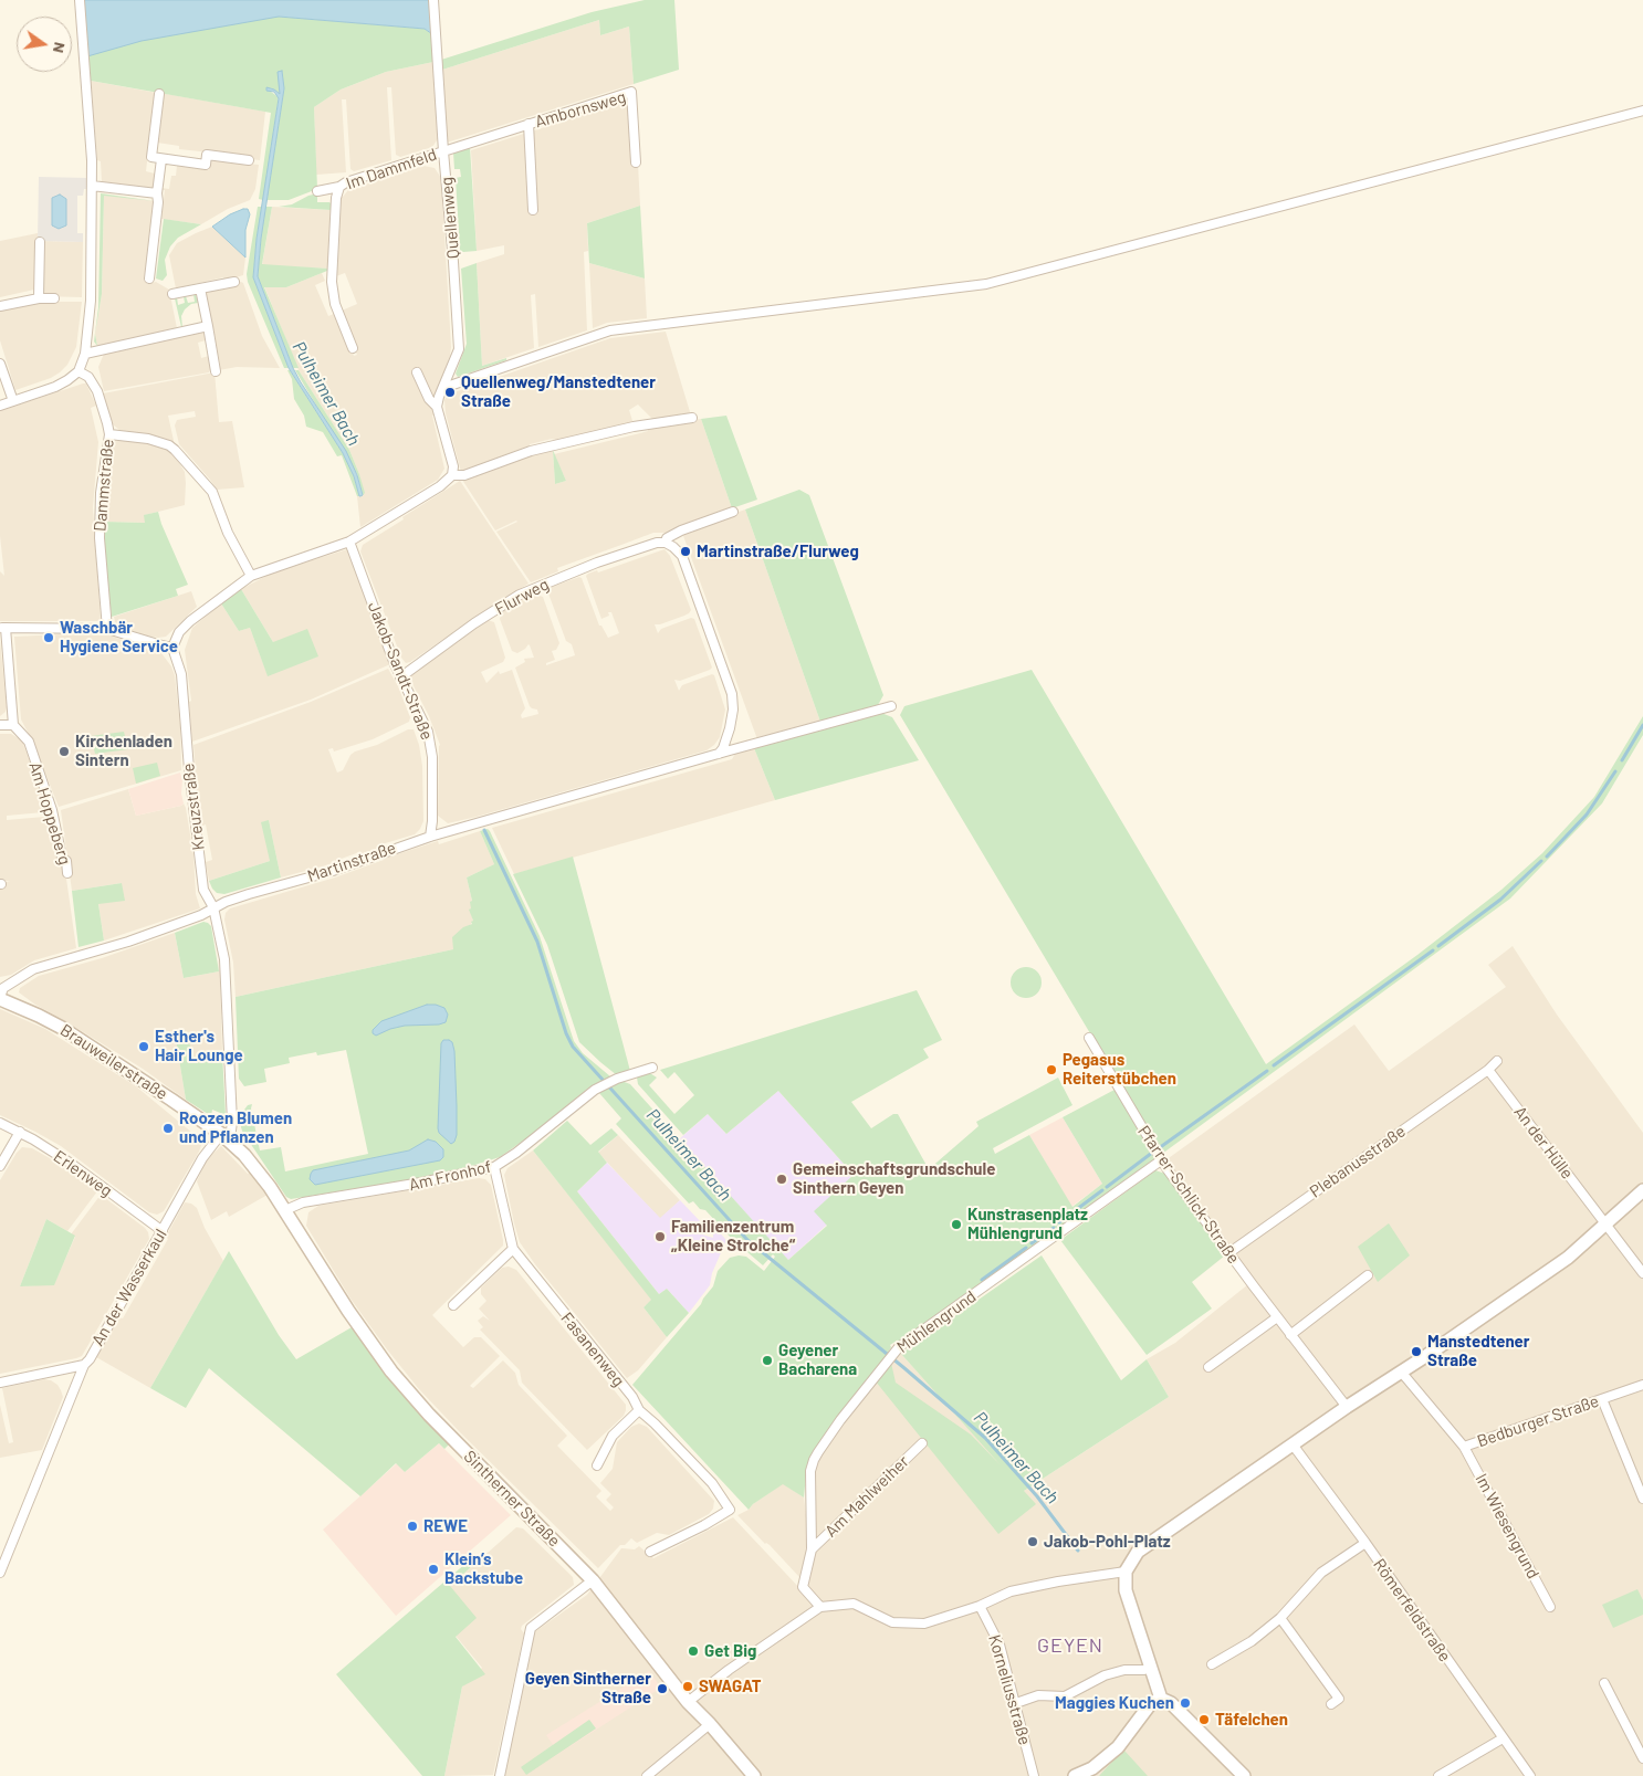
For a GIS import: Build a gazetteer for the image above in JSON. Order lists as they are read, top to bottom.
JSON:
{
  "streets": {
    "street": [
      "Ambornsweg",
      "Im Dammfeld",
      "Quellenweg",
      "Dammstraße",
      "Flurweg",
      "Jakob-Sandt-Straße",
      "Kreuzstraße",
      "Am Hoppeberg",
      "Martinstraße",
      "Brauweilerstraße",
      "An der Hülle",
      "Plebanusstraße",
      "Erlenweg",
      "Am Fronhof",
      "Pfarrer-Schlick-Straße",
      "An der Wasserkaul",
      "Mühlengrund",
      "Fasanenweg",
      "Bedburger Straße",
      "Am Mahlweiher",
      "Sintherner Straße",
      "Im Wiesengrund",
      "Römerfeldstraße",
      "Korneliusstraße"
    ]
  },
  "crossings": [
    ["Ambornsweg", "Im Dammfeld"],
    ["Ambornsweg", "Quellenweg"],
    ["Im Dammfeld", "Quellenweg"],
    ["Flurweg", "Jakob-Sandt-Straße"],
    ["Jakob-Sandt-Straße", "Martinstraße"],
    ["Kreuzstraße", "Martinstraße"],
    ["Kreuzstraße", "Brauweilerstraße"],
    ["Kreuzstraße", "An der Wasserkaul"],
    ["Martinstraße", "Brauweilerstraße"],
    ["Brauweilerstraße", "Am Fronhof"],
    ["Brauweilerstraße", "An der Wasserkaul"],
    ["Brauweilerstraße", "Sintherner Straße"],
    ["An der Hülle", "Plebanusstraße"],
    ["Plebanusstraße", "Pfarrer-Schlick-Straße"],
    ["Erlenweg", "An der Wasserkaul"],
    ["Am Fronhof", "Fasanenweg"],
    ["Am Fronhof", "Sintherner Straße"],
    ["Pfarrer-Schlick-Straße", "Mühlengrund"],
    ["Mühlengrund", "Am Mahlweiher"],
    ["Bedburger Straße", "Im Wiesengrund"]
  ],
  "districts": ["GEYEN"],
  "water": ["Pulheimer Bach"],
  "places": [
    "Quellenweg/Manstedtener Straße",
    "Martinstraße/Flurweg",
    "Waschbär Hygiene Service",
    "Kirchenladen Sintern",
    "Esther's Hair Lounge",
    "Pegasus Reiterstübchen",
    "Roozen Blumen und Pflanzen",
    "Gemeinschaftsgrundschule Sinthern Geyen",
    "Kunstrasenplatz Mühlengrund",
    "Familienzentrum „Kleine Strolche“",
    "Manstedtener Straße",
    "Geyener Bacharena",
    "REWE",
    "Jakob-Pohl-Platz",
    "Klein’s Backstube",
    "Get Big",
    "SWAGAT",
    "Geyen Sintherner Straße",
    "Maggies Kuchen",
    "Täfelchen"
  ],
  "north": "right"
}
